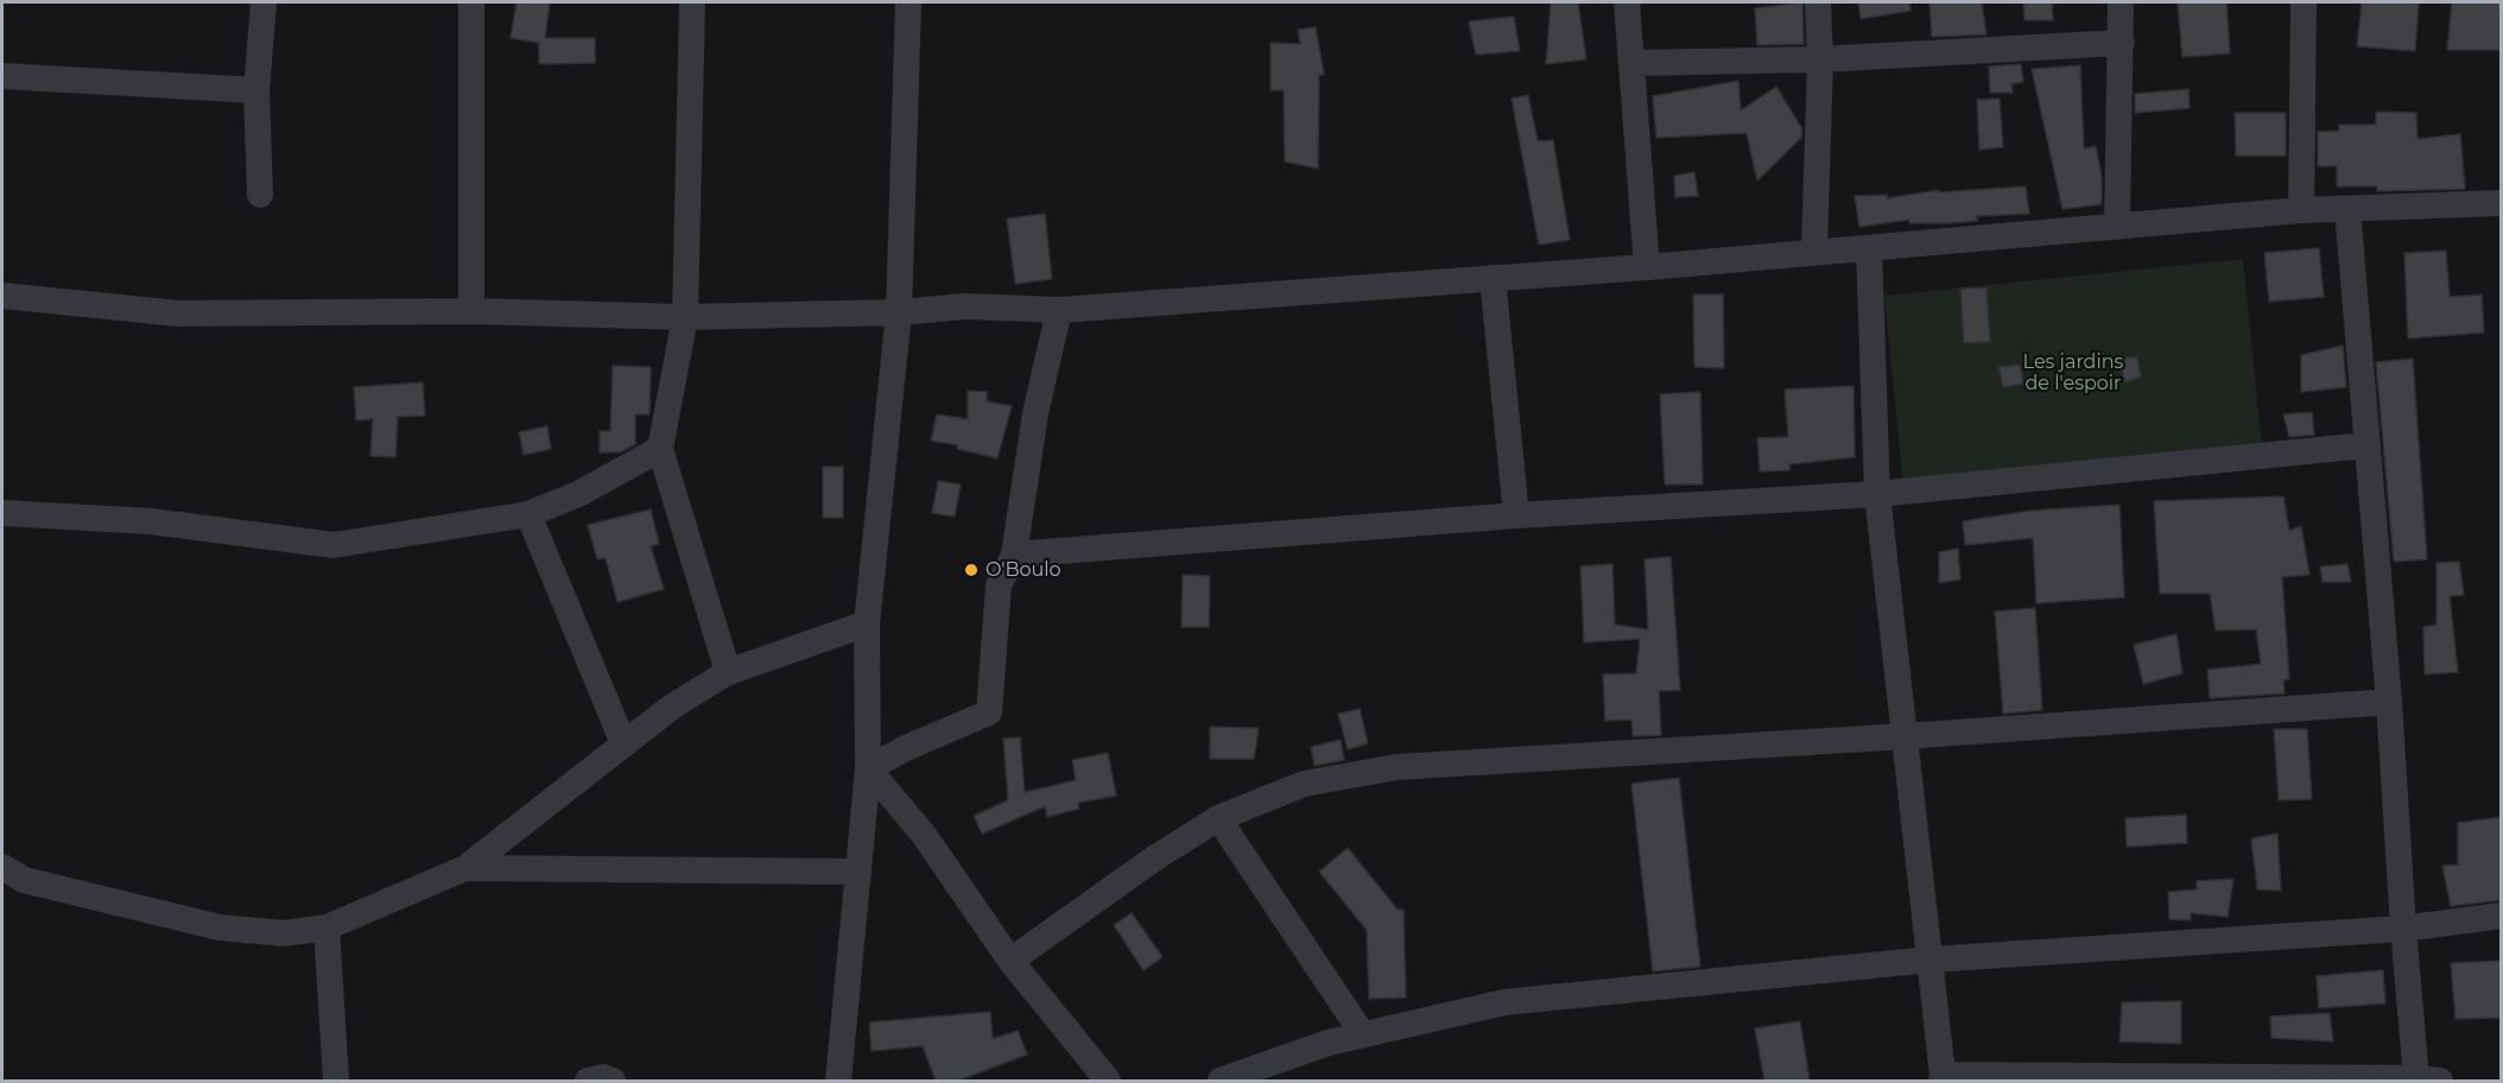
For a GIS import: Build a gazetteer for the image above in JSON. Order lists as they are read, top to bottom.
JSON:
{
  "parks": ["Les jardins de l'espoir"],
  "places": ["O'Boulo"]
}
